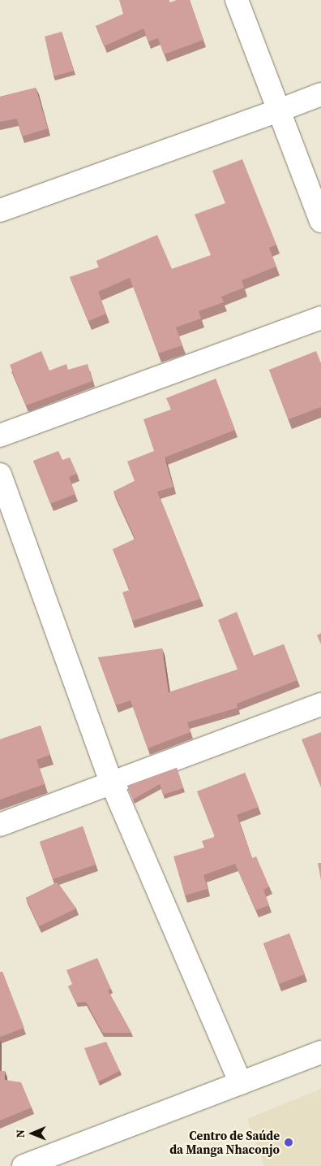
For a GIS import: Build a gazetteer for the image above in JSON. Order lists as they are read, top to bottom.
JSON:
{
  "places": ["Centro de Saúde da Manga Nhaconjo"],
  "north": "left"
}
